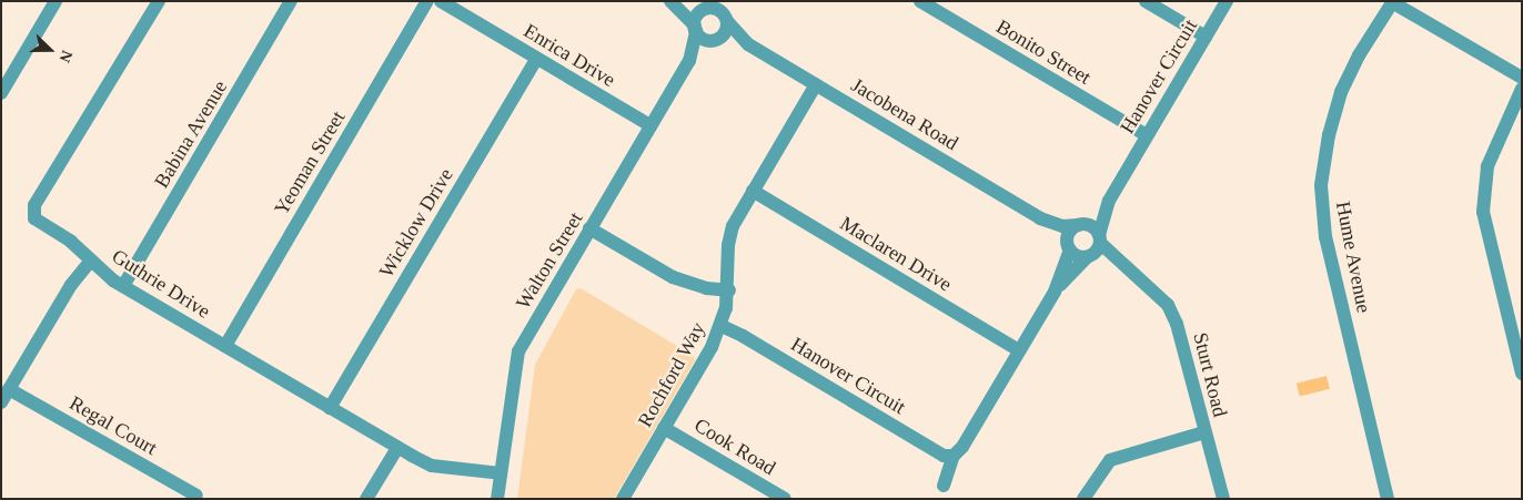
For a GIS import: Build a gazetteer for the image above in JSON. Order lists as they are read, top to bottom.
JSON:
{
  "streets": {
    "street": [
      "Bonito Street",
      "Enrica Drive",
      "Hanover Circuit",
      "Jacobena Road",
      "Babina Avenue",
      "Yeoman Street",
      "Wicklow Drive",
      "Maclaren Drive",
      "Hume Avenue",
      "Walton Street",
      "Guthrie Drive",
      "Rochford Way",
      "Sturt Road",
      "Regal Court",
      "Cook Road"
    ]
  },
  "crossings": [
    ["Bonito Street", "Hanover Circuit"],
    ["Enrica Drive", "Wicklow Drive"],
    ["Enrica Drive", "Walton Street"],
    ["Hanover Circuit", "Rochford Way"],
    ["Jacobena Road", "Walton Street"],
    ["Jacobena Road", "Rochford Way"],
    ["Jacobena Road", "Sturt Road"],
    ["Babina Avenue", "Guthrie Drive"],
    ["Yeoman Street", "Guthrie Drive"],
    ["Wicklow Drive", "Guthrie Drive"],
    ["Maclaren Drive", "Rochford Way"],
    ["Walton Street", "Guthrie Drive"],
    ["Rochford Way", "Cook Road"]
  ],
  "north": "right"
}
